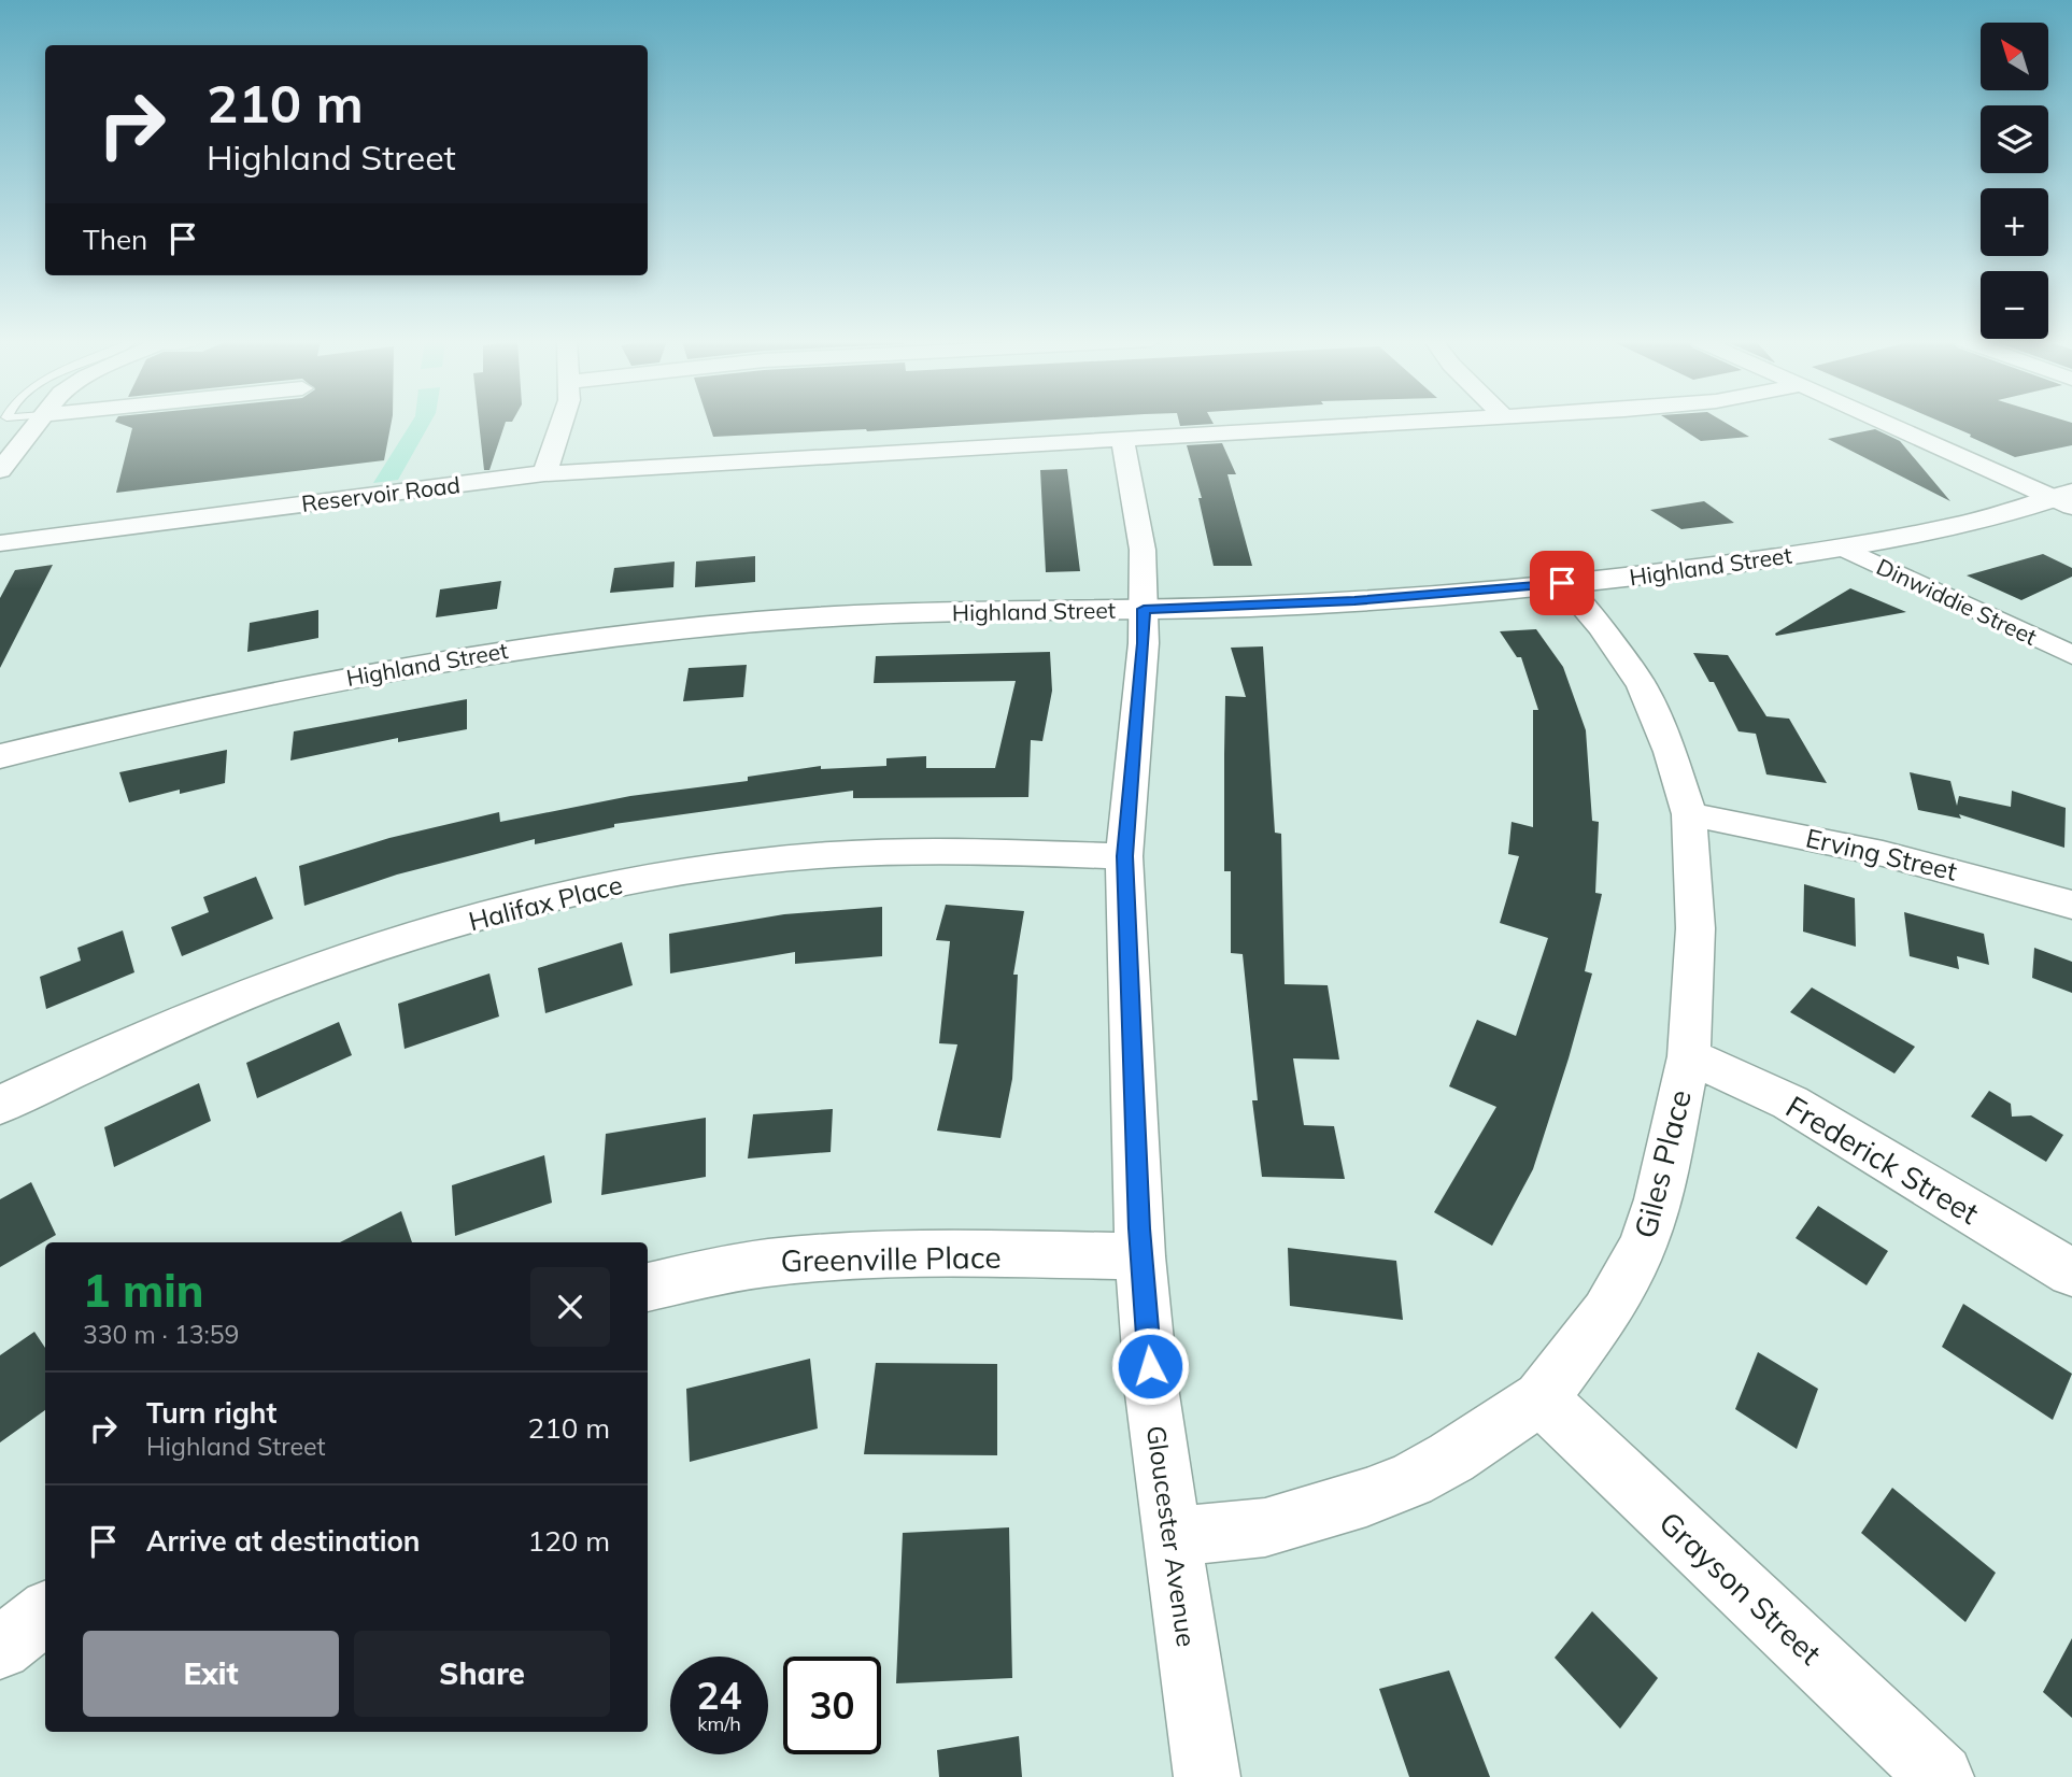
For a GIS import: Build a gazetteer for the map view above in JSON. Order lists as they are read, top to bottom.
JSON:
{
  "streets": {
    "street": [
      "Reservoir Road",
      "Highland Street",
      "Dinwiddie Street",
      "Erving Street",
      "Halifax Place",
      "Frederick Street",
      "Giles Place",
      "Greenville Place",
      "Gloucester Avenue",
      "Grayson Street"
    ]
  },
  "crossings": [
    ["Reservoir Road", "Gloucester Avenue"],
    ["Highland Street", "Dinwiddie Street"],
    ["Highland Street", "Giles Place"],
    ["Highland Street", "Gloucester Avenue"],
    ["Erving Street", "Giles Place"],
    ["Halifax Place", "Gloucester Avenue"],
    ["Frederick Street", "Giles Place"],
    ["Giles Place", "Gloucester Avenue"],
    ["Giles Place", "Grayson Street"],
    ["Greenville Place", "Gloucester Avenue"]
  ],
  "north": "top left",
  "page": {
    "map_buttons": ["+", "−"],
    "turn": ["210 m", "Highland Street"],
    "then": "Then",
    "heading": ["1 min", "330 m · 13:59"],
    "list": [
      {
        "name": "Turn right",
        "note": "Highland Street",
        "value": "210 m"
      },
      {
        "name": "Arrive at destination",
        "value": "120 m"
      }
    ],
    "buttons": ["Exit", "Share"],
    "speed": "24 km/h",
    "limit": "30"
  }
}
